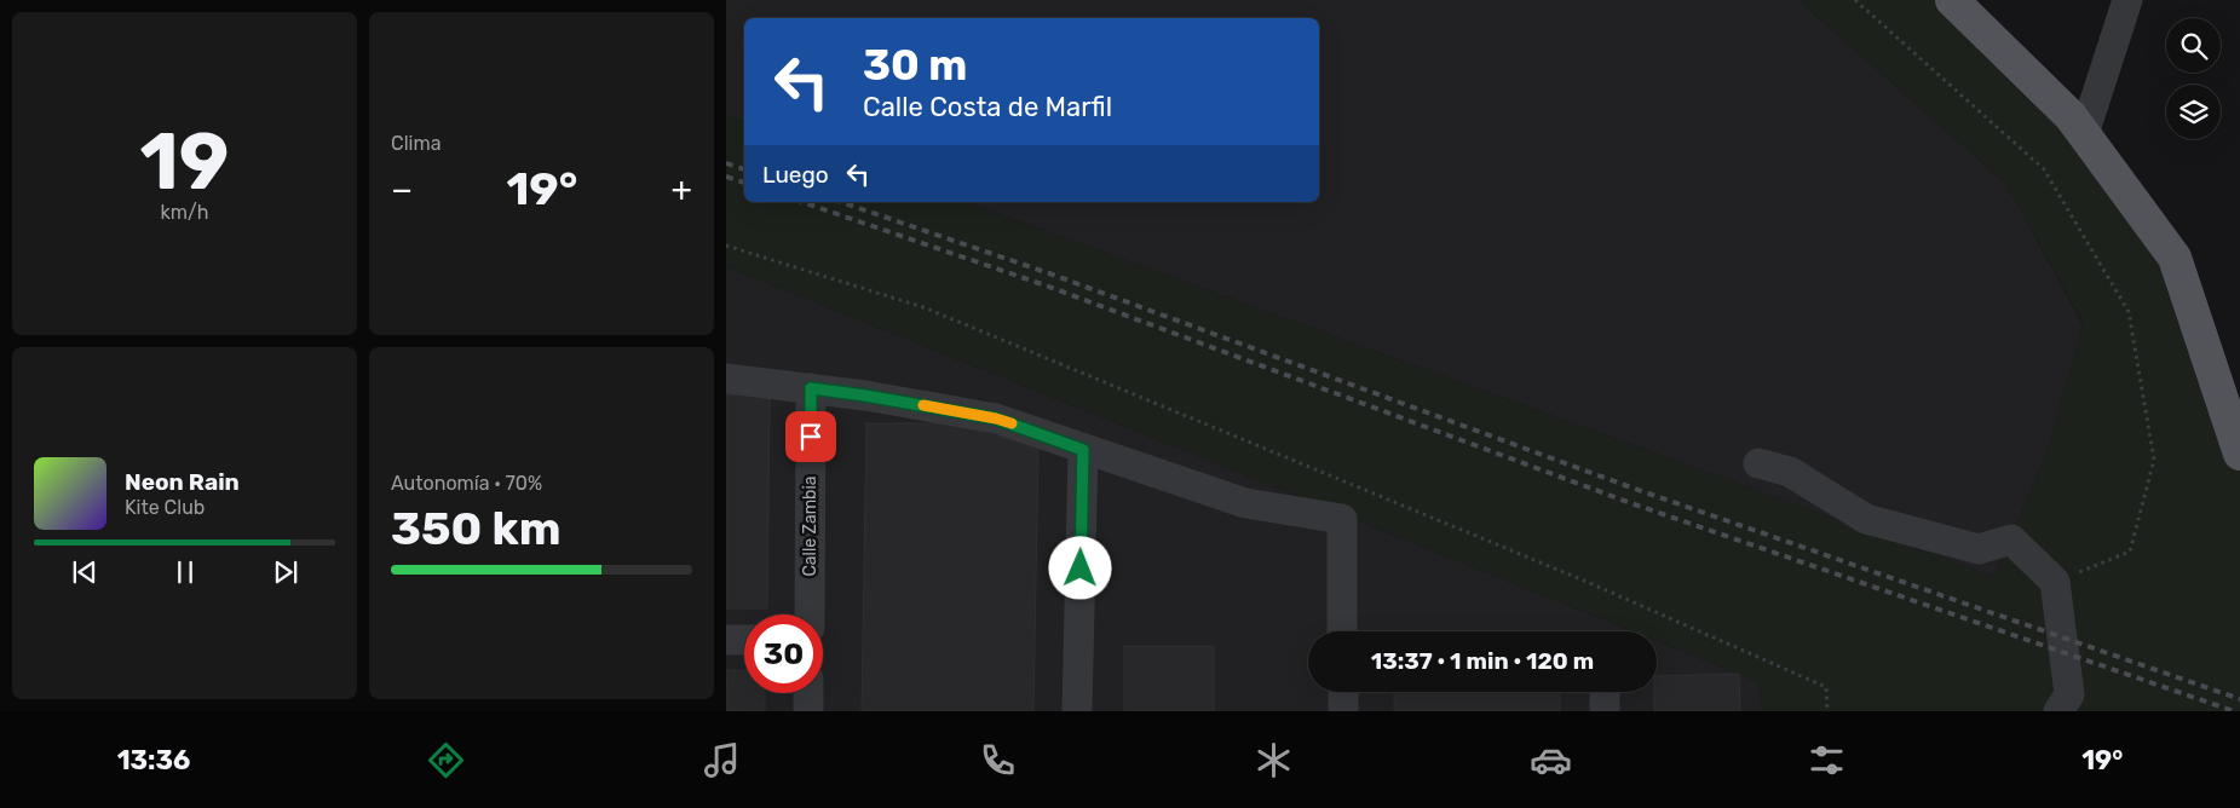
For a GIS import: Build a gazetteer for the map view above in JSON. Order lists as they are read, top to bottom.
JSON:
{
  "streets": {
    "street": ["Calle Zambia"]
  },
  "page": {
    "tile": [
      ["19", "km/h"],
      "Clima",
      ["Autonomía · 70%", "350 km"]
    ],
    "turn": ["30 m", "Calle Costa de Marfil"],
    "then": "Luego",
    "heat": ["−", "19°", "+"],
    "song": ["Neon Rain", "Kite Club"],
    "limit": "30",
    "trip": "13:37 · 1 min · 120 m",
    "tabs": ["13:36", "19°"]
  }
}
